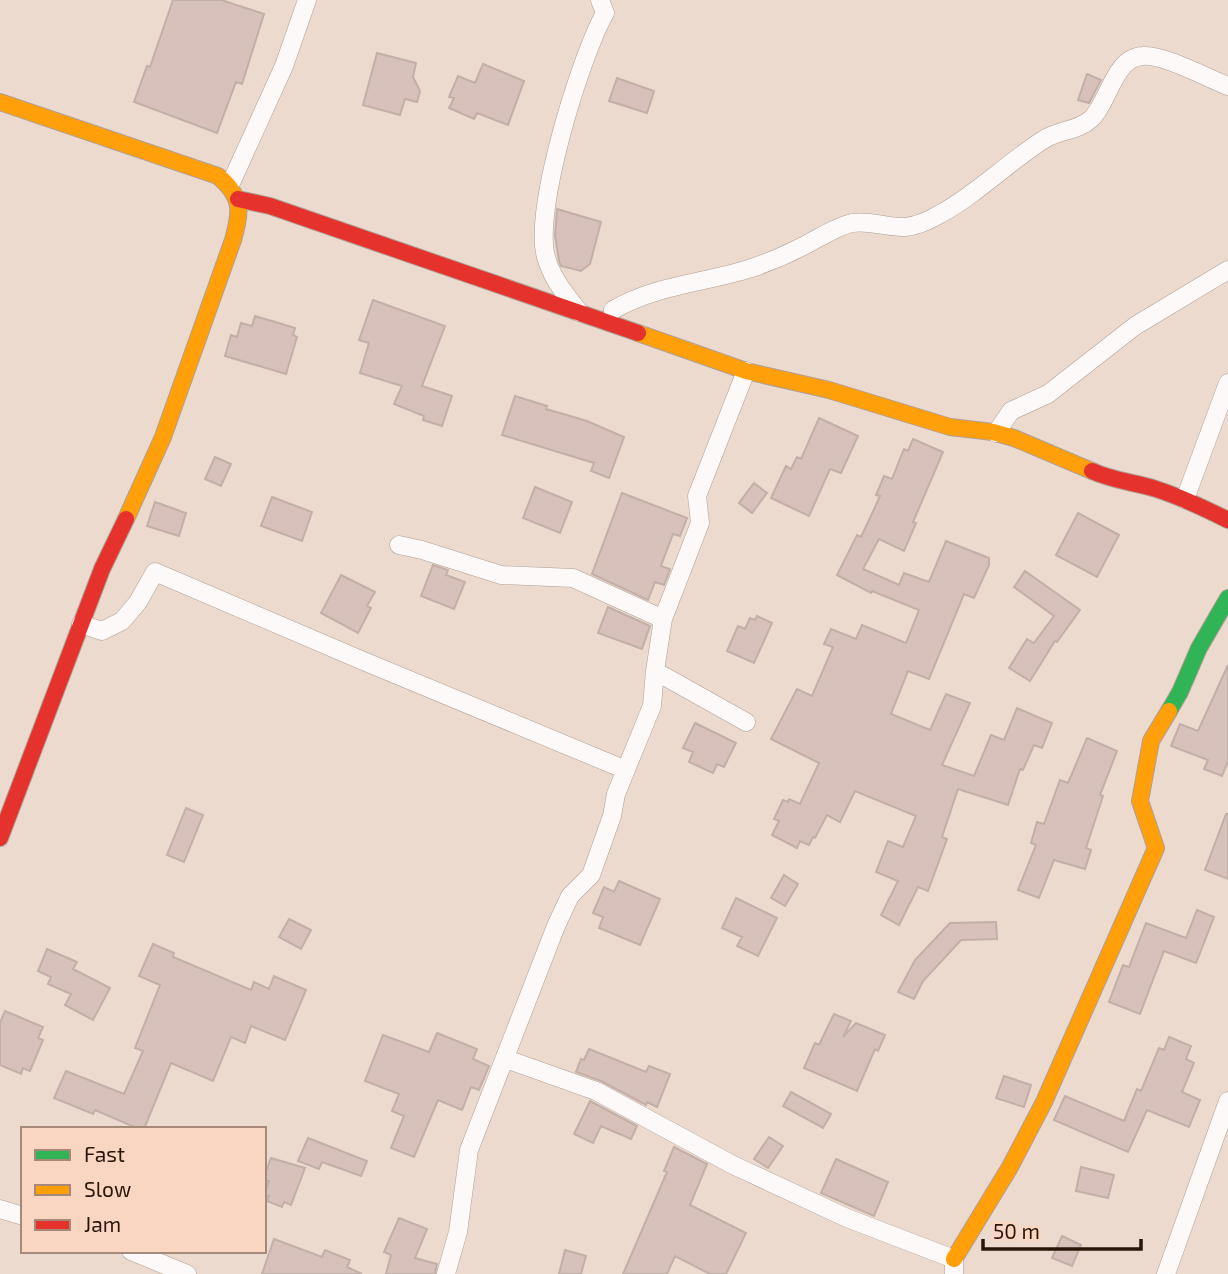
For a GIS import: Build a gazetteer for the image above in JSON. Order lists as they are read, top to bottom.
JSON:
{
  "legend": ["Fast", "Slow", "Jam"],
  "scale_bar": "50 m"
}
